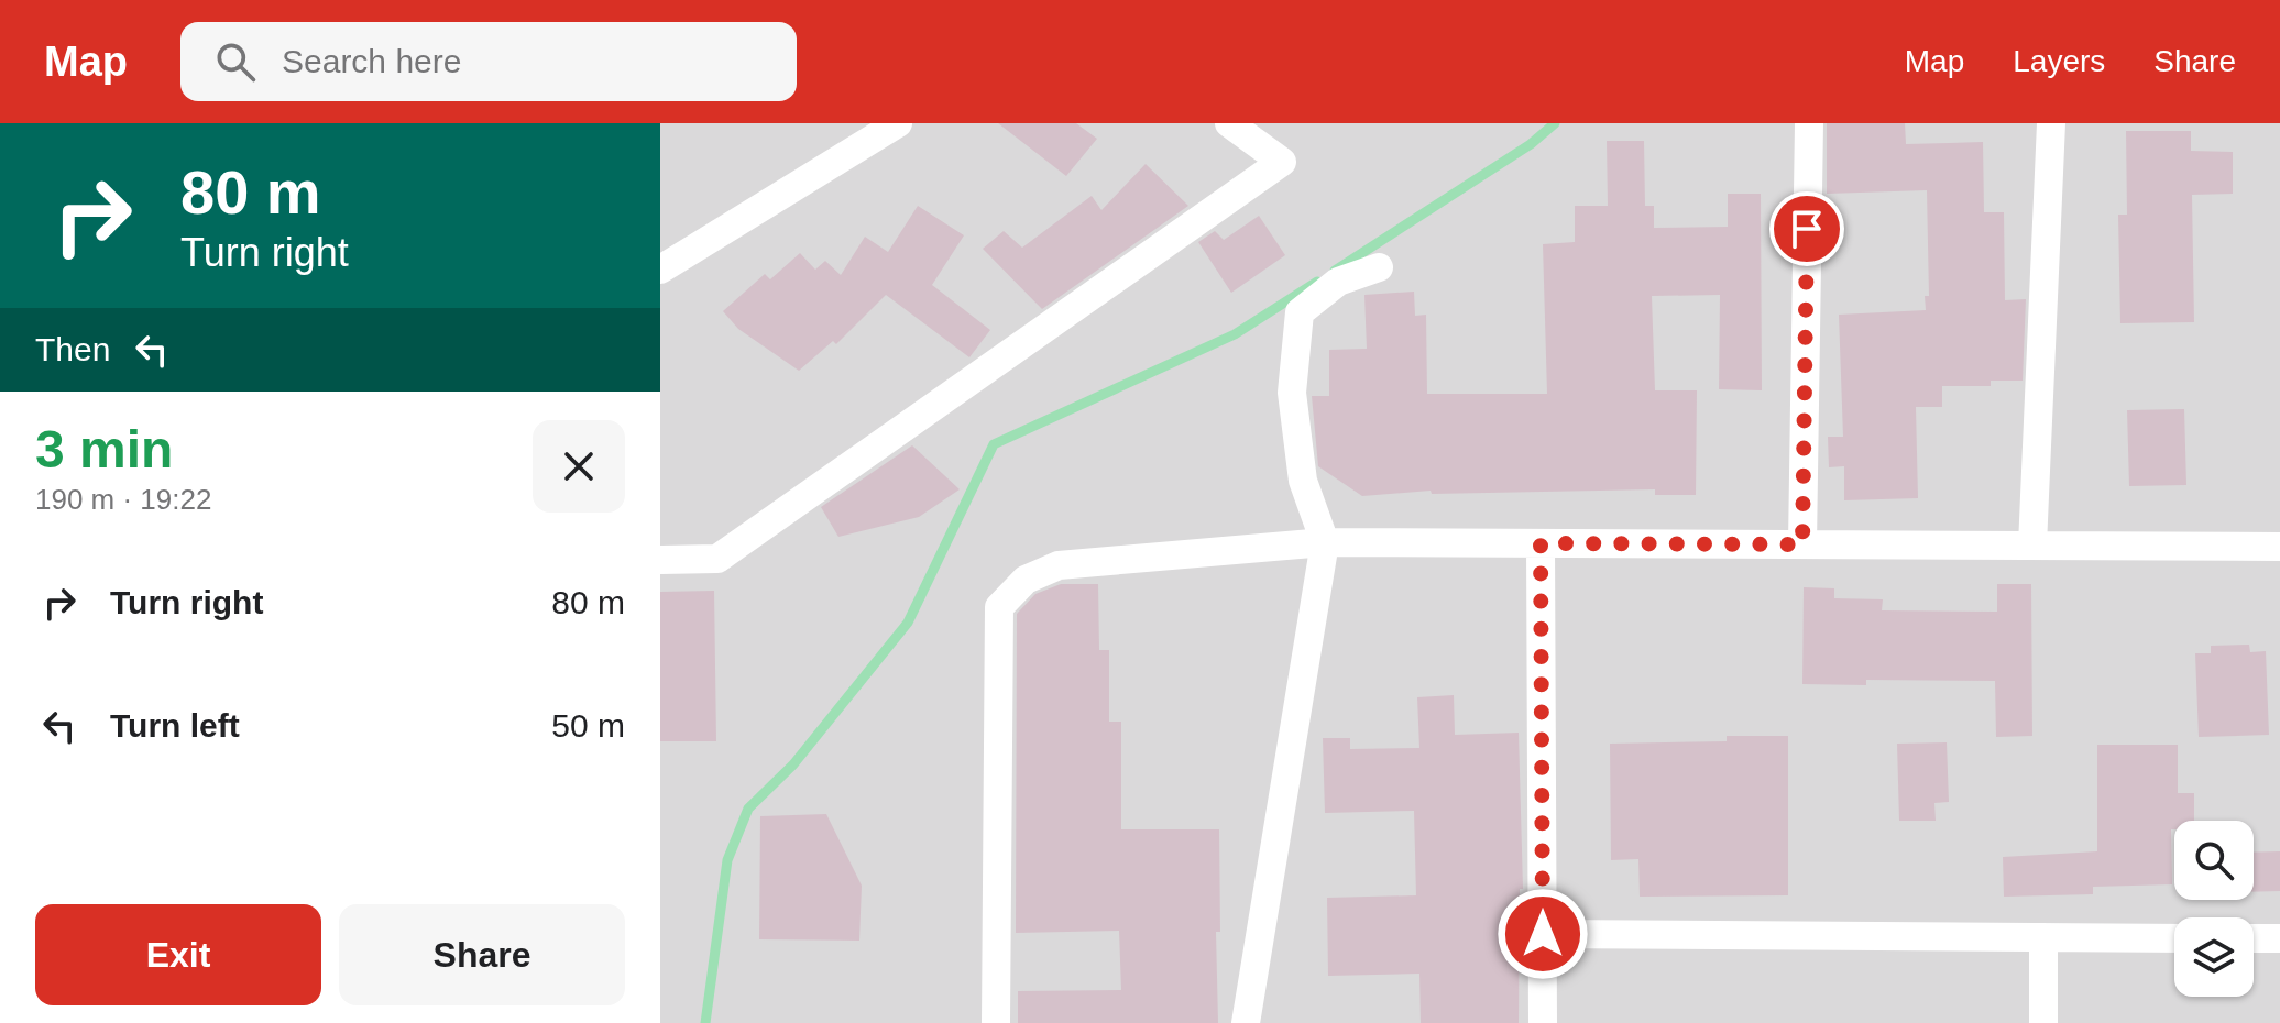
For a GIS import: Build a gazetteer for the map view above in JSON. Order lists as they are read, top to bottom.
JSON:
{
  "page": {
    "header": "Map",
    "search": "Search here",
    "nav": ["Map", "Layers", "Share"],
    "turn": ["80 m", "Turn right"],
    "then": "Then",
    "heading": ["3 min", "190 m · 19:22"],
    "list": [
      {
        "name": "Turn right",
        "value": "80 m"
      },
      {
        "name": "Turn left",
        "value": "50 m"
      }
    ],
    "buttons": ["Exit", "Share"]
  }
}
